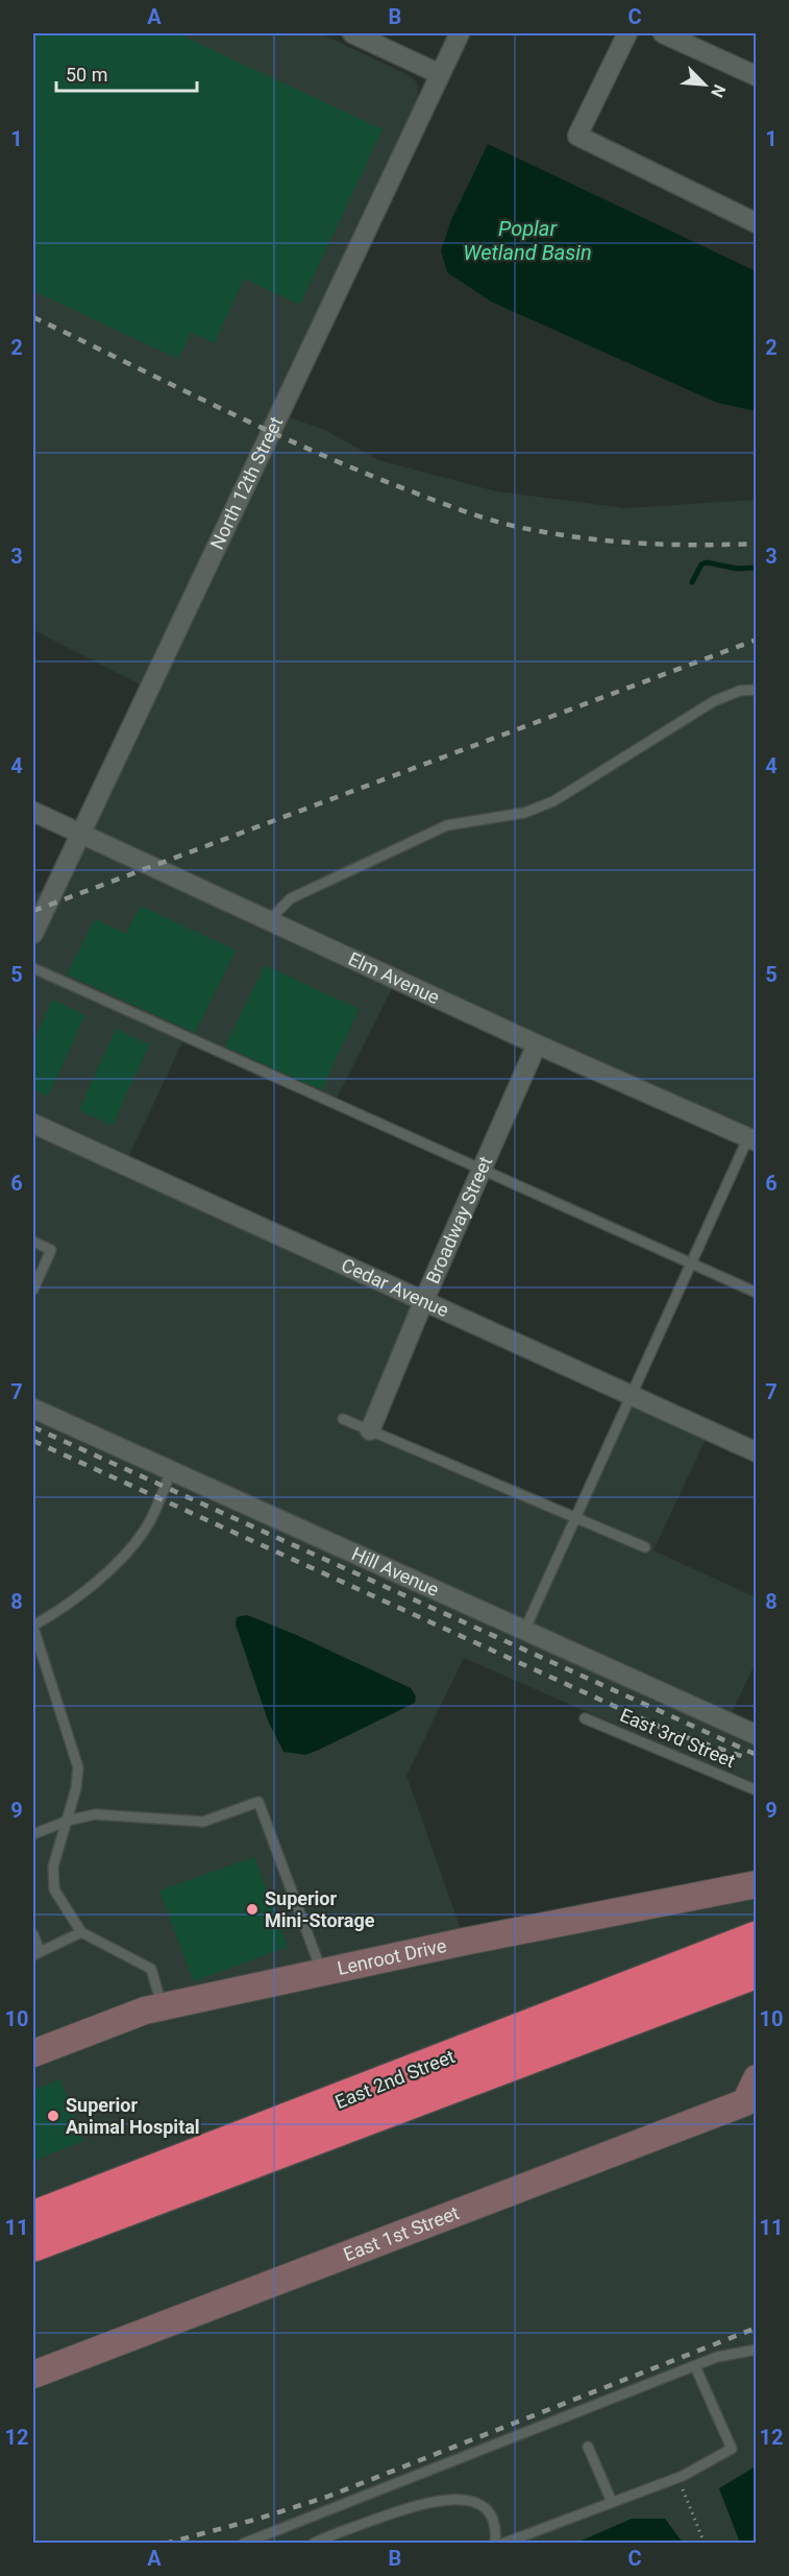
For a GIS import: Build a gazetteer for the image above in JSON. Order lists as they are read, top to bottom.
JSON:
{
  "streets": {
    "highway": ["East 2nd Street"],
    "street": [
      "North 12th Street",
      "Elm Avenue",
      "Broadway Street",
      "Cedar Avenue",
      "Hill Avenue",
      "Lenroot Drive",
      "East 1st Street"
    ],
    "lane": ["East 3rd Street"]
  },
  "crossings": [
    ["North 12th Street", "Elm Avenue"],
    ["Elm Avenue", "Broadway Street"],
    ["Broadway Street", "Cedar Avenue"]
  ],
  "water": ["Poplar Wetland Basin"],
  "places": ["Superior Mini-Storage", "Superior Animal Hospital"],
  "scale_bar": "50 m",
  "north": "bottom right",
  "grid": {
    "columns": ["A", "B", "C"],
    "rows": [
      "1",
      "2",
      "3",
      "4",
      "5",
      "6",
      "7",
      "8",
      "9",
      "10",
      "11",
      "12"
    ]
  }
}
